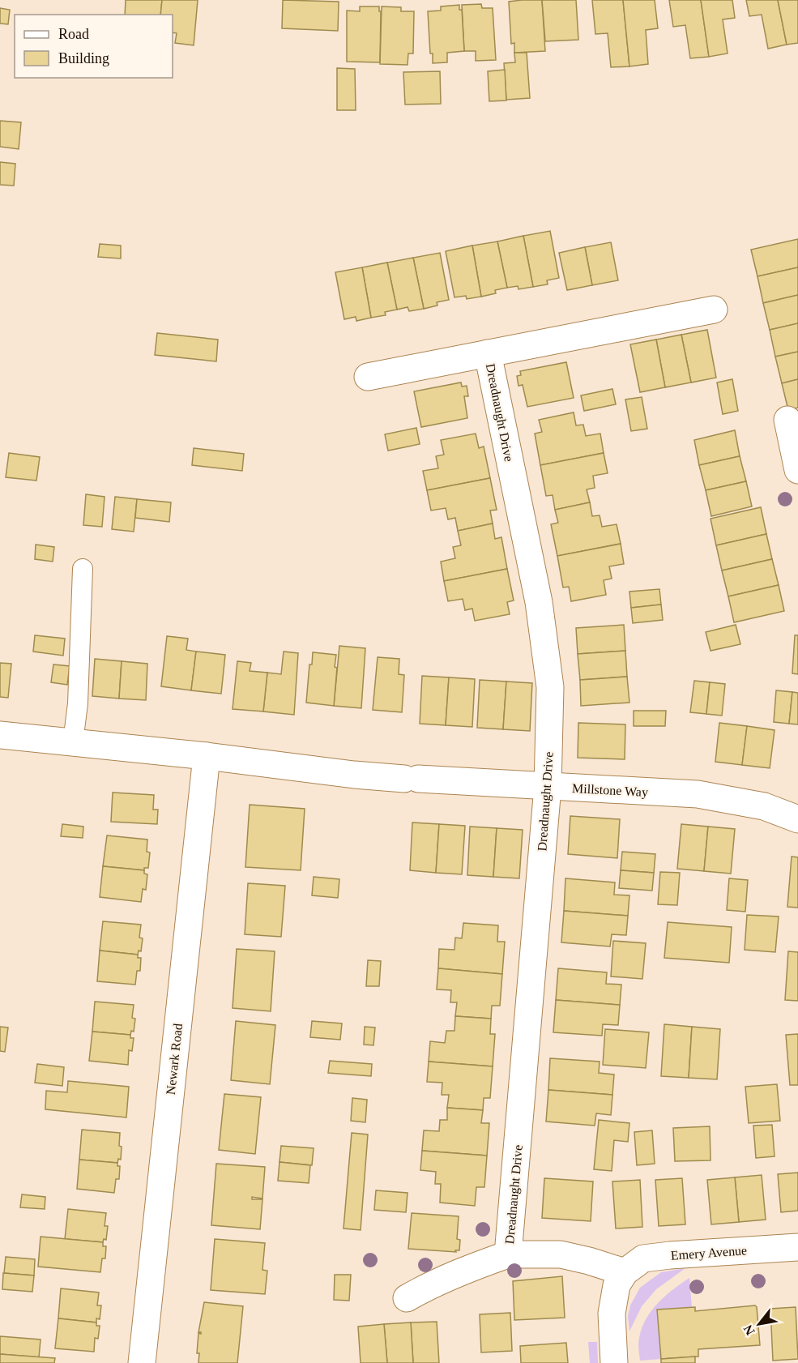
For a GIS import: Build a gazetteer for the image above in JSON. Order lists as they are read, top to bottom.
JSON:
{
  "streets": {
    "street": [
      "Dreadnaught Drive",
      "Millstone Way",
      "Newark Road",
      "Emery Avenue"
    ]
  },
  "crossings": [
    ["Dreadnaught Drive", "Millstone Way"],
    ["Dreadnaught Drive", "Emery Avenue"],
    ["Millstone Way", "Newark Road"]
  ],
  "legend": ["Road", "Building"],
  "north": "bottom left"
}
